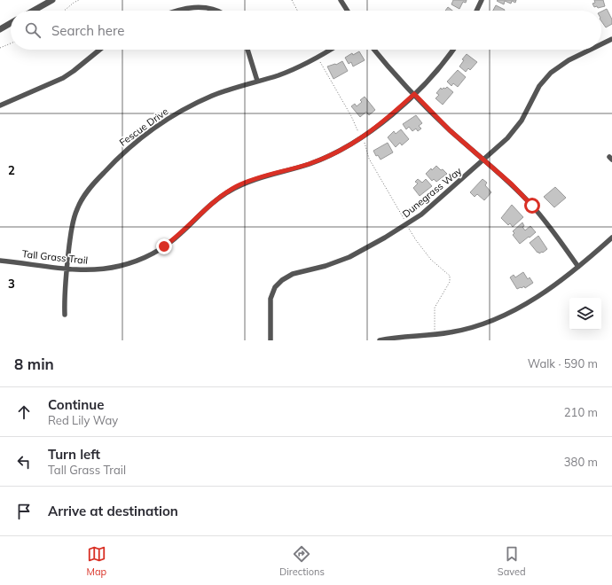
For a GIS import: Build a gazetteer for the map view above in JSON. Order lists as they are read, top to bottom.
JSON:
{
  "streets": {
    "street": ["Fescue Drive", "Dunegrass Way", "Tall Grass Trail"]
  },
  "crossings": [
    ["Fescue Drive", "Tall Grass Trail"]
  ],
  "page": {
    "search": "Search here",
    "heading": ["8 min", "Walk · 590 m"],
    "list": [
      ["Continue", "Red Lily Way", "210 m"],
      ["Turn left", "Tall Grass Trail", "380 m"],
      "Arrive at destination"
    ],
    "nav": ["Map", "Directions", "Saved"]
  },
  "grid": {
    "rows": ["2", "3"]
  }
}
